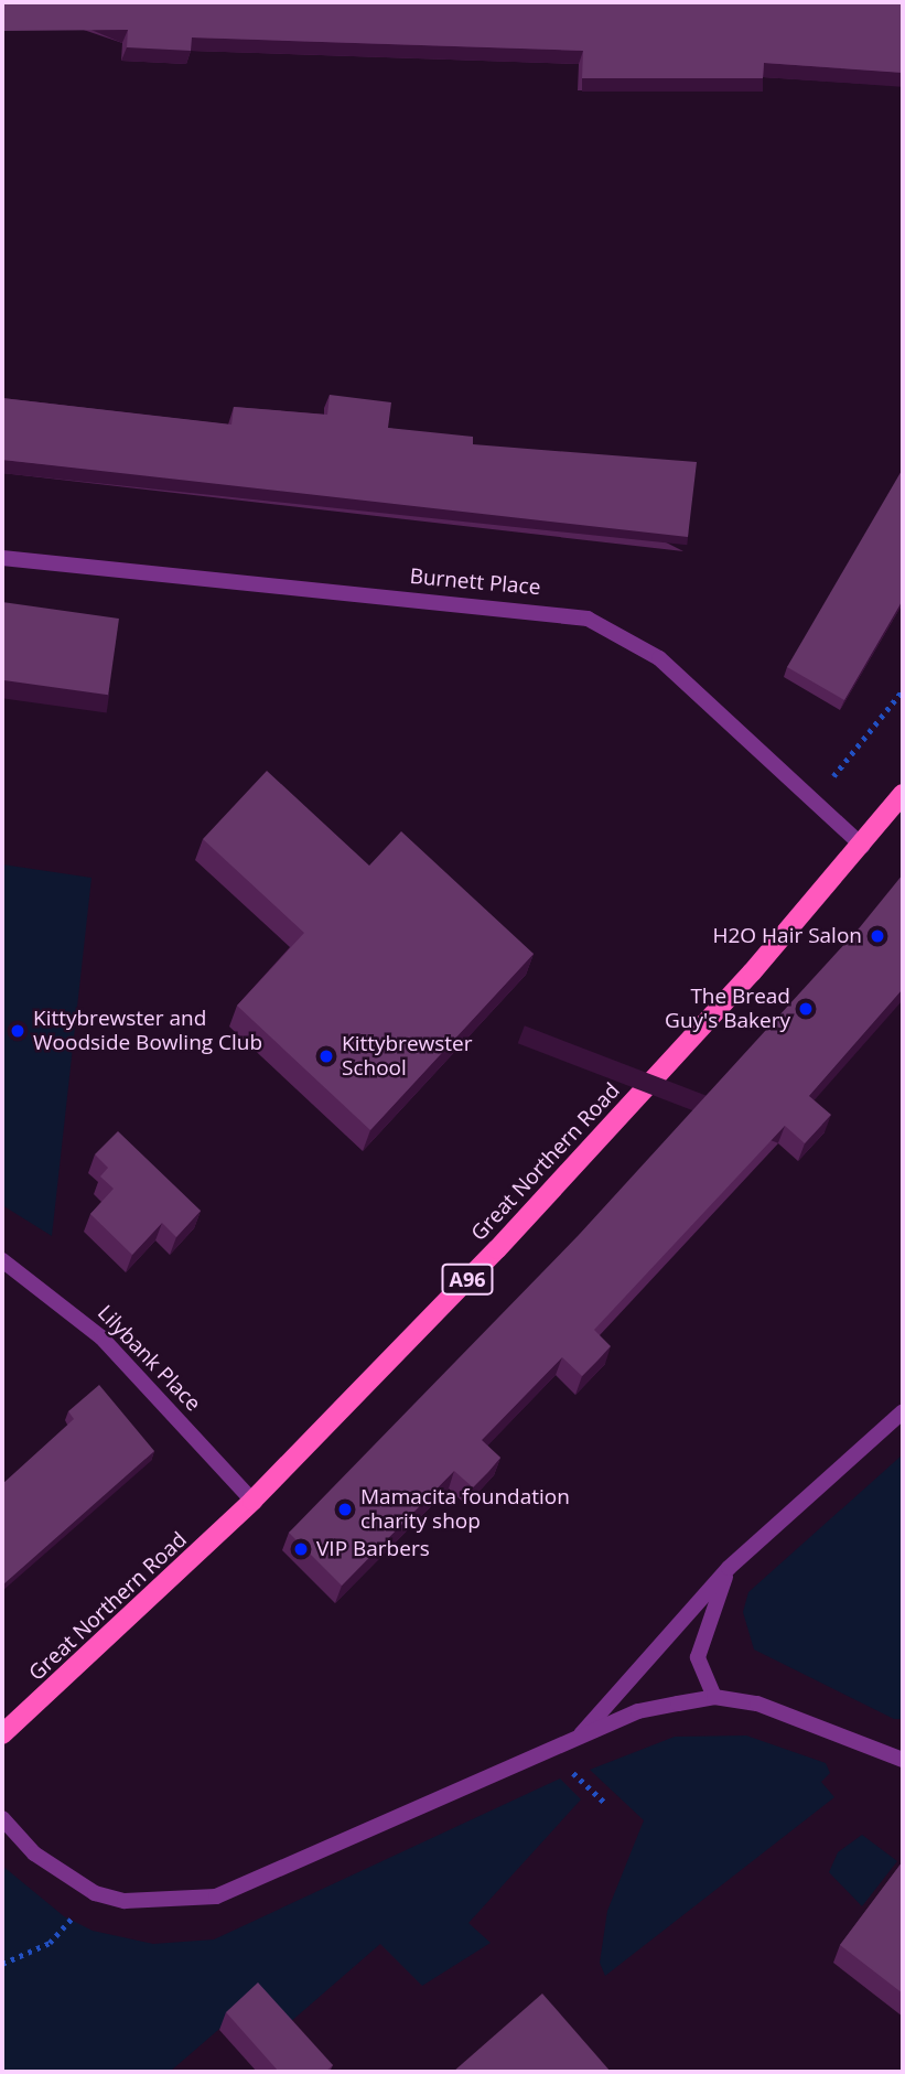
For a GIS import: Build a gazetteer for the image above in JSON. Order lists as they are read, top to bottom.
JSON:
{
  "streets": {
    "main road": ["Great Northern Road", "A96"],
    "street": ["Burnett Place", "Lilybank Place"]
  },
  "crossings": [
    ["Burnett Place", "Great Northern Road"],
    ["Great Northern Road", "Lilybank Place"]
  ],
  "places": [
    "H2O Hair Salon",
    "The Bread Guy's Bakery",
    "Kittybrewster and Woodside Bowling Club",
    "Kittybrewster School",
    "Mamacita foundation charity shop",
    "VIP Barbers"
  ]
}
